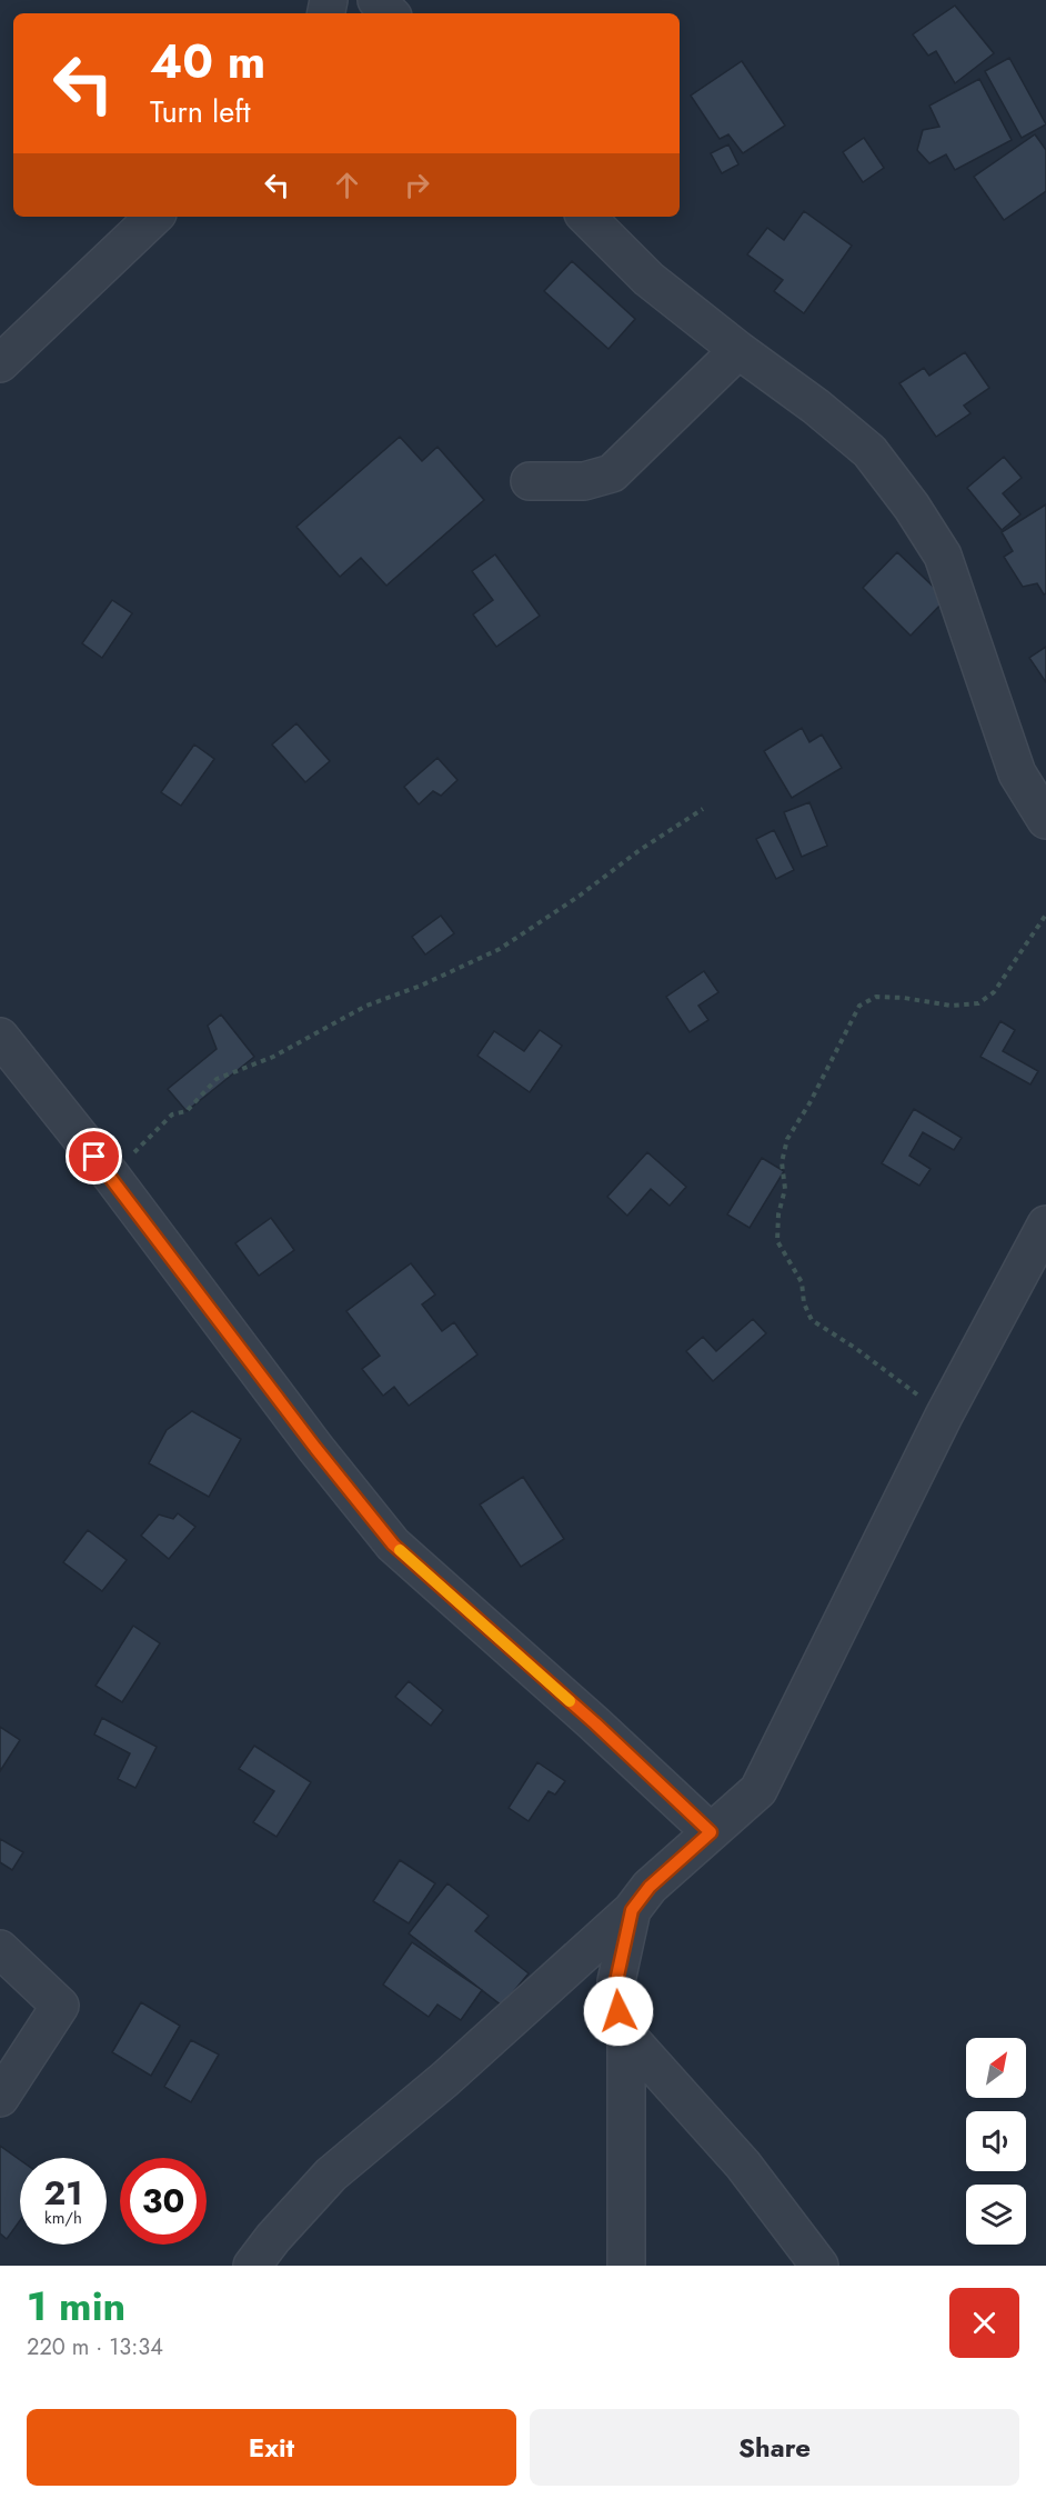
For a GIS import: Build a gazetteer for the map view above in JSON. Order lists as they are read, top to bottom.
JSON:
{
  "north": "top right",
  "page": {
    "turn": ["40 m", "Turn left"],
    "speed": "21 km/h",
    "limit": "30",
    "heading": ["1 min", "220 m · 13:34"],
    "buttons": ["Exit", "Share"]
  }
}
